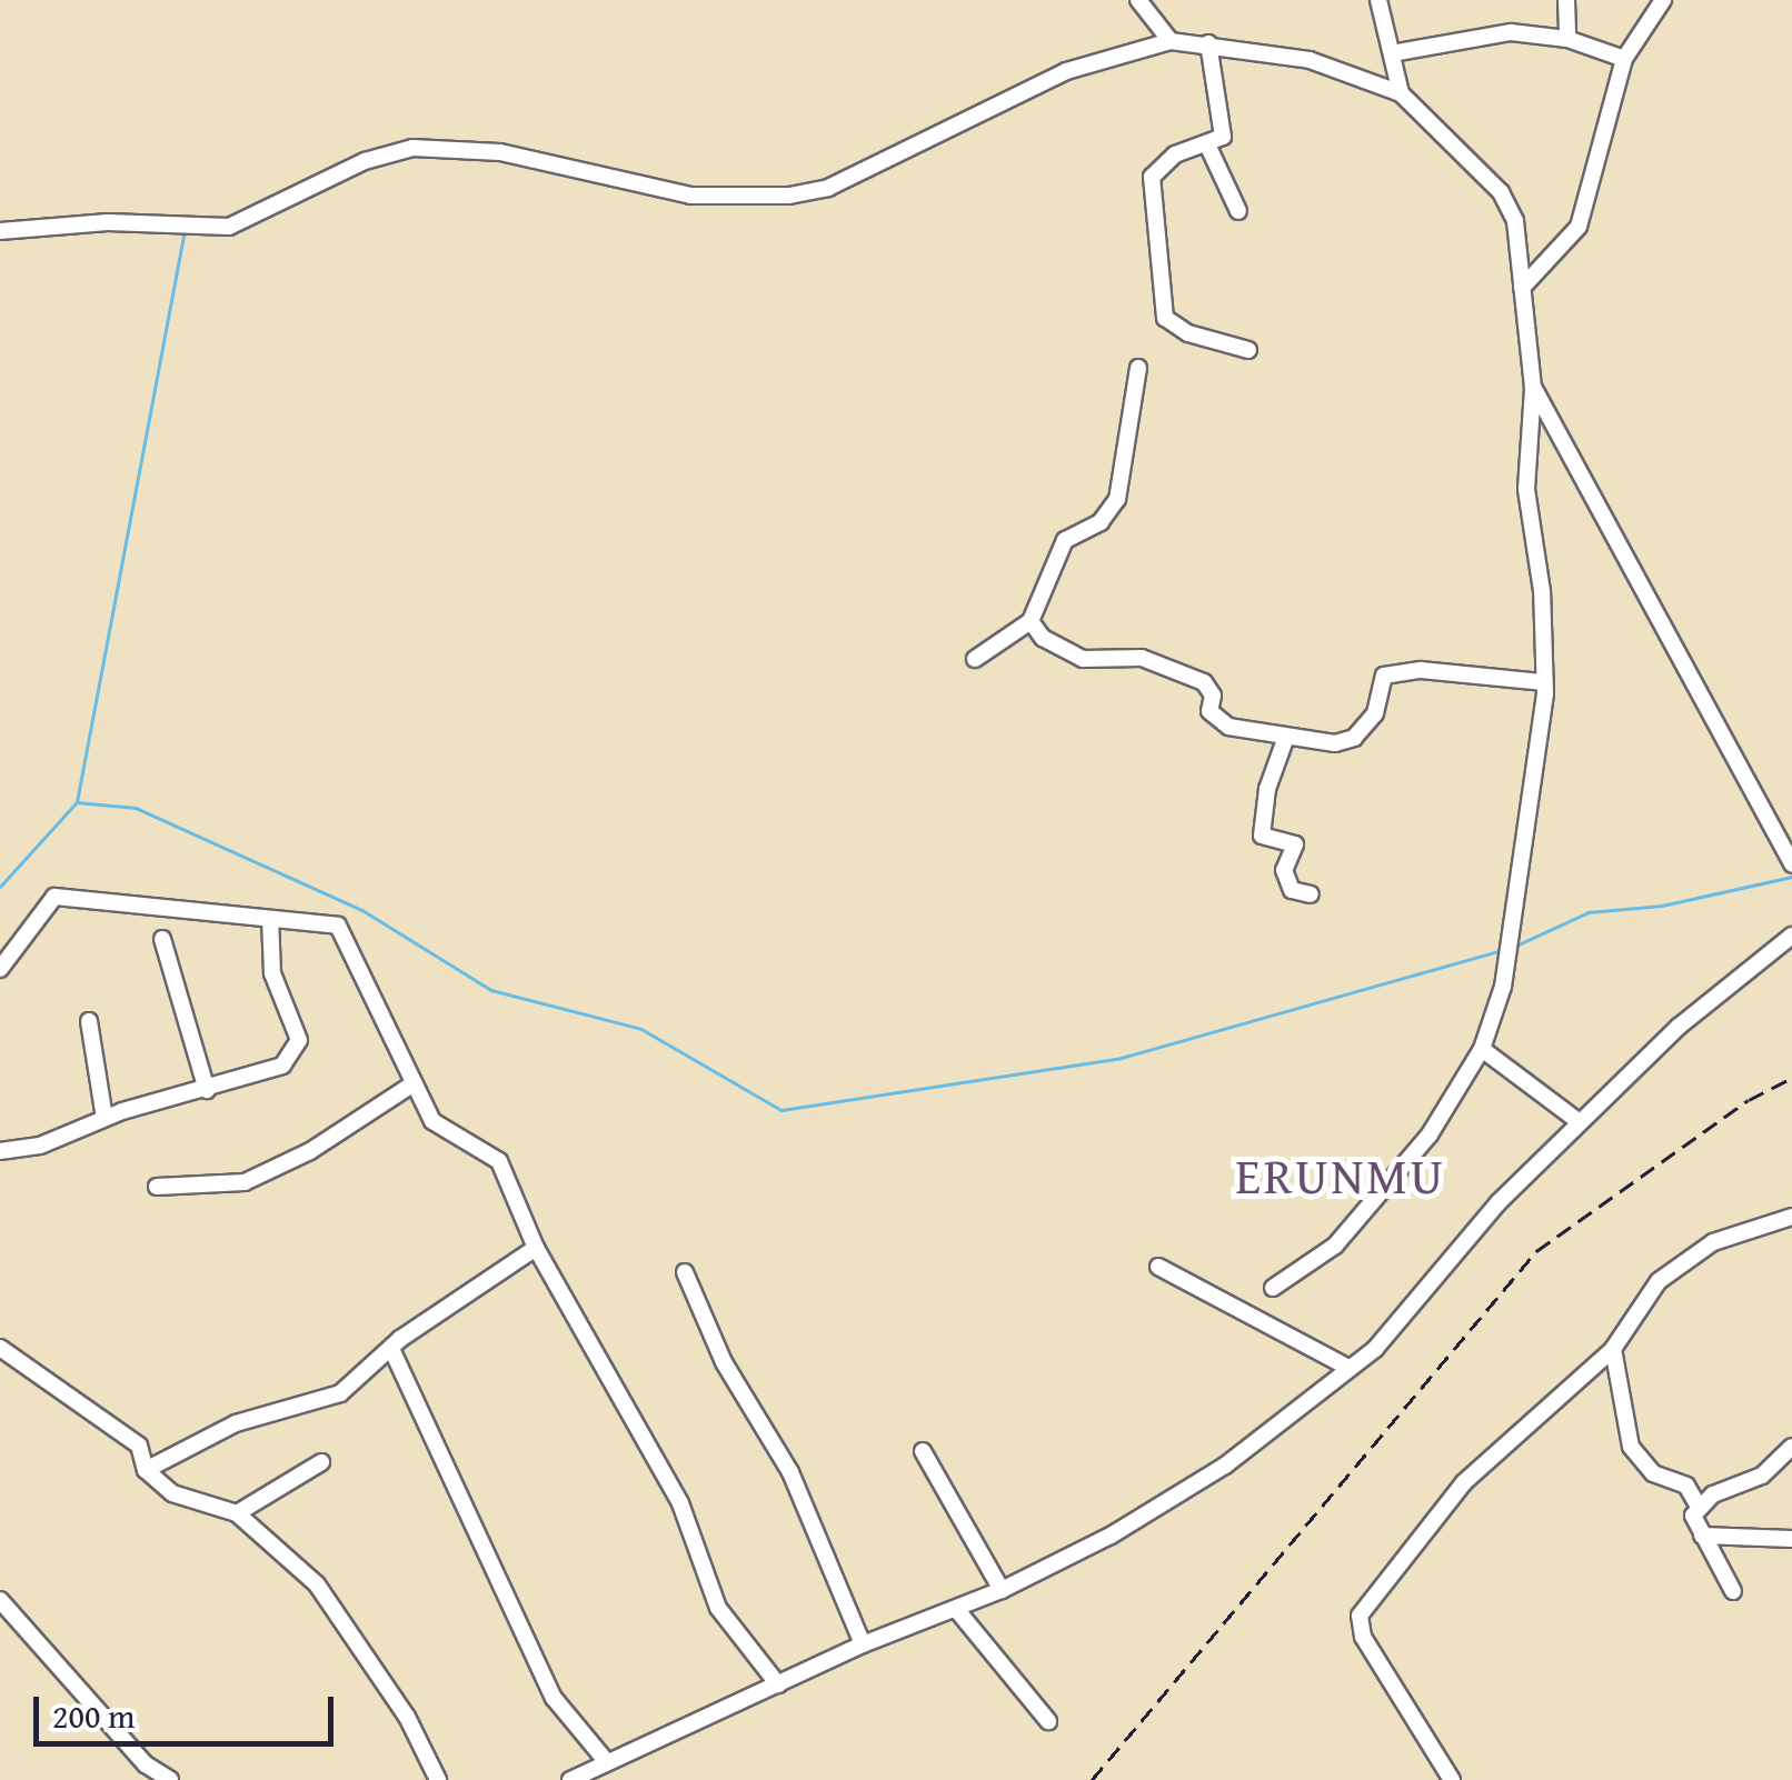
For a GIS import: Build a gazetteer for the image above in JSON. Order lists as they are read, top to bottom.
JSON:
{
  "districts": ["ERUNMU"],
  "scale_bar": "200 m"
}
